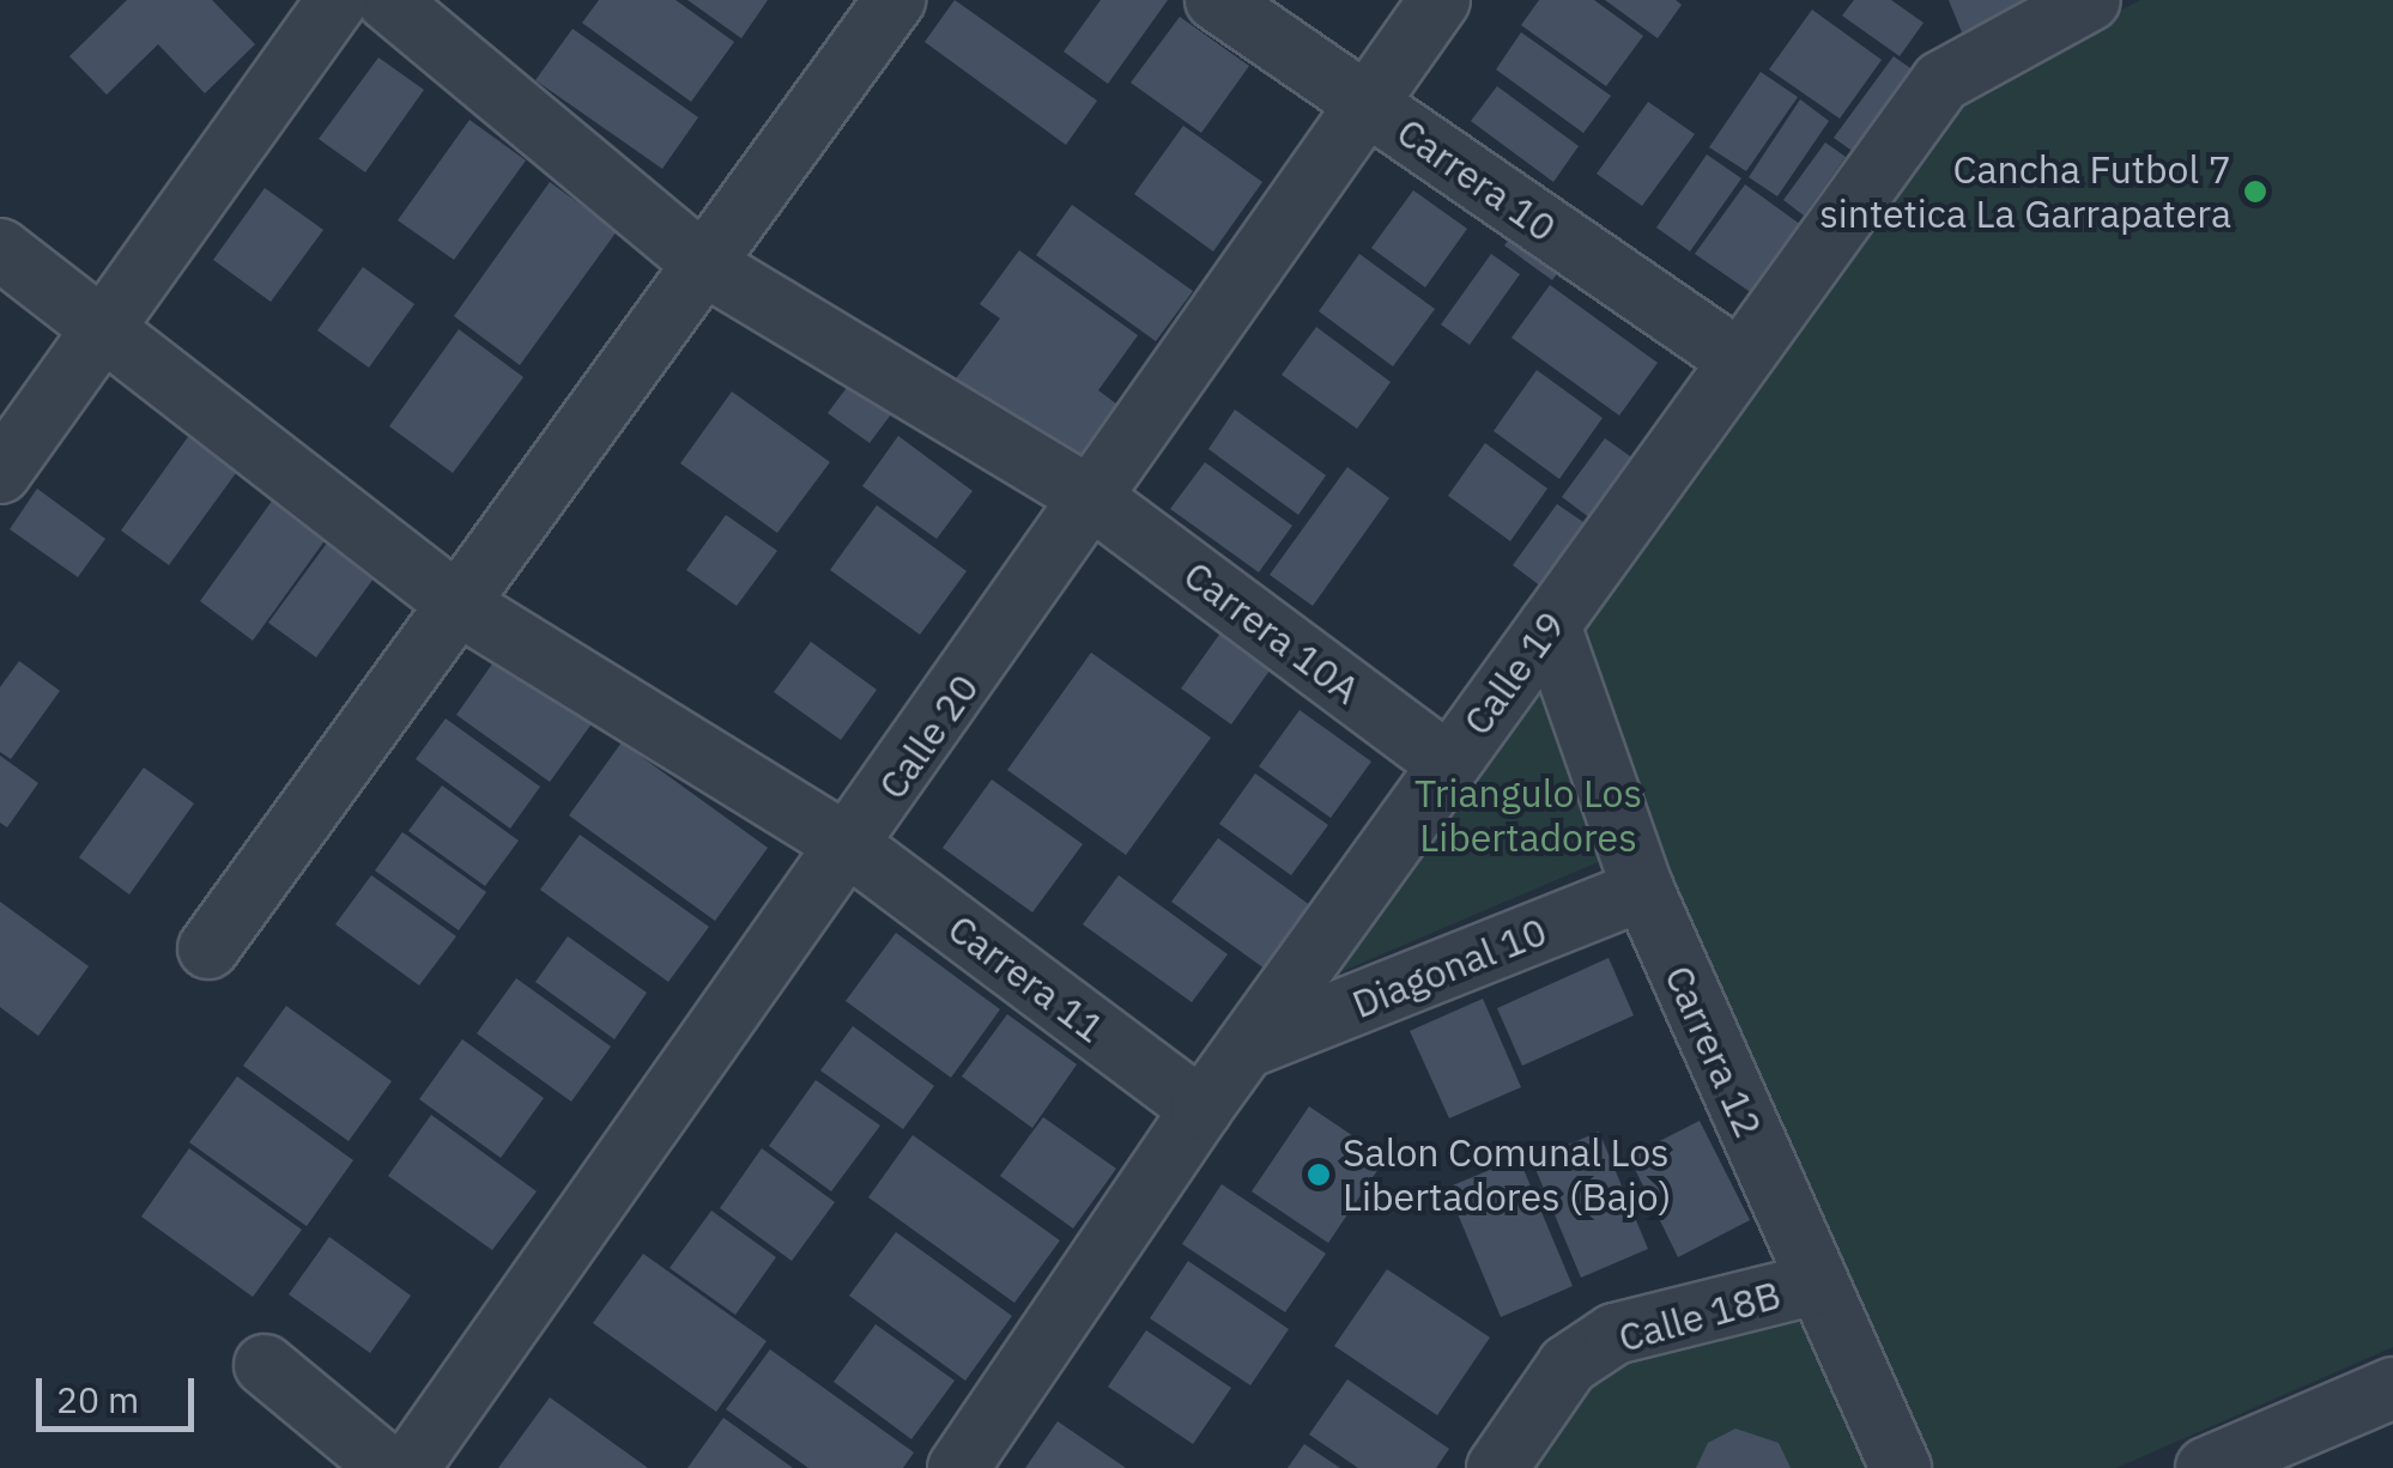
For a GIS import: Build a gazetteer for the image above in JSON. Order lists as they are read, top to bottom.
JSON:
{
  "streets": {
    "street": [
      "Carrera 10",
      "Carrera 10A",
      "Calle 19",
      "Calle 20",
      "Diagonal 10",
      "Carrera 11",
      "Carrera 12",
      "Calle 18B"
    ]
  },
  "crossings": [
    ["Carrera 10", "Calle 19"],
    ["Carrera 10", "Calle 20"],
    ["Carrera 10A", "Calle 19"],
    ["Carrera 10A", "Calle 20"],
    ["Calle 19", "Diagonal 10"],
    ["Calle 19", "Carrera 11"],
    ["Calle 19", "Carrera 12"],
    ["Calle 20", "Carrera 11"],
    ["Diagonal 10", "Carrera 12"],
    ["Carrera 12", "Calle 18B"]
  ],
  "parks": ["Triangulo Los Libertadores"],
  "places": ["Cancha Futbol 7 sintetica La Garrapatera", "Salon Comunal Los Libertadores (Bajo)"],
  "scale_bar": "20 m"
}
